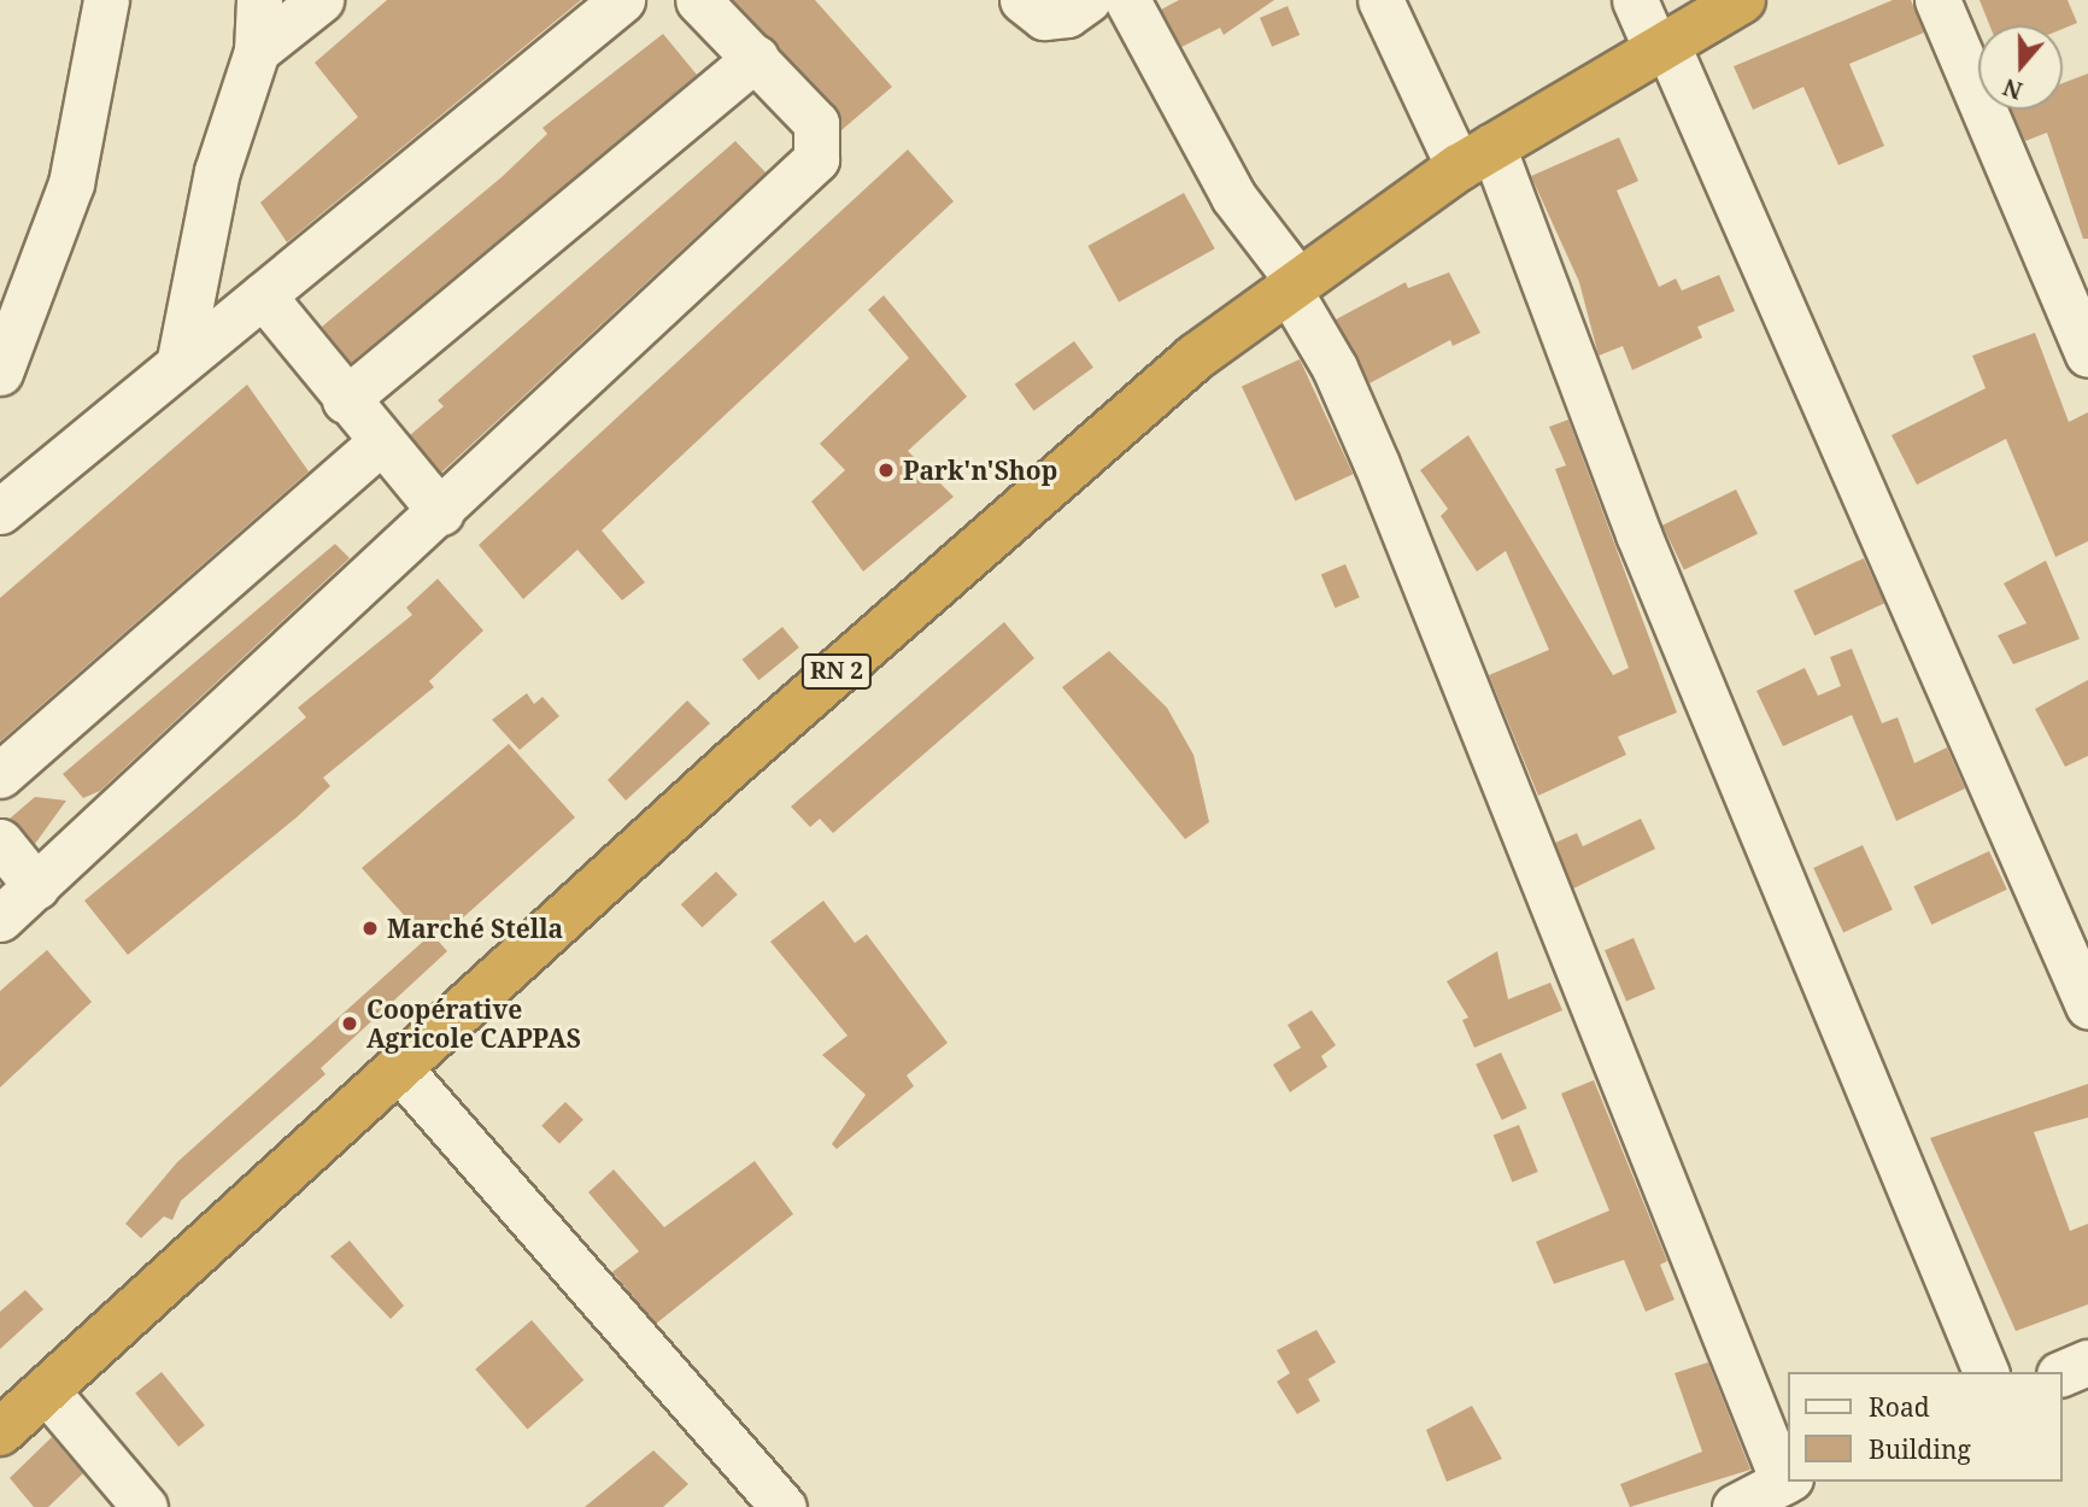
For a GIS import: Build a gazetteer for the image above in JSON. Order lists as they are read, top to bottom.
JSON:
{
  "streets": {
    "highway": ["RN 2"]
  },
  "places": ["Park'n'Shop", "Marché Stella", "Coopérative Agricole CAPPAS"],
  "legend": ["Road", "Building"],
  "north": "bottom"
}
